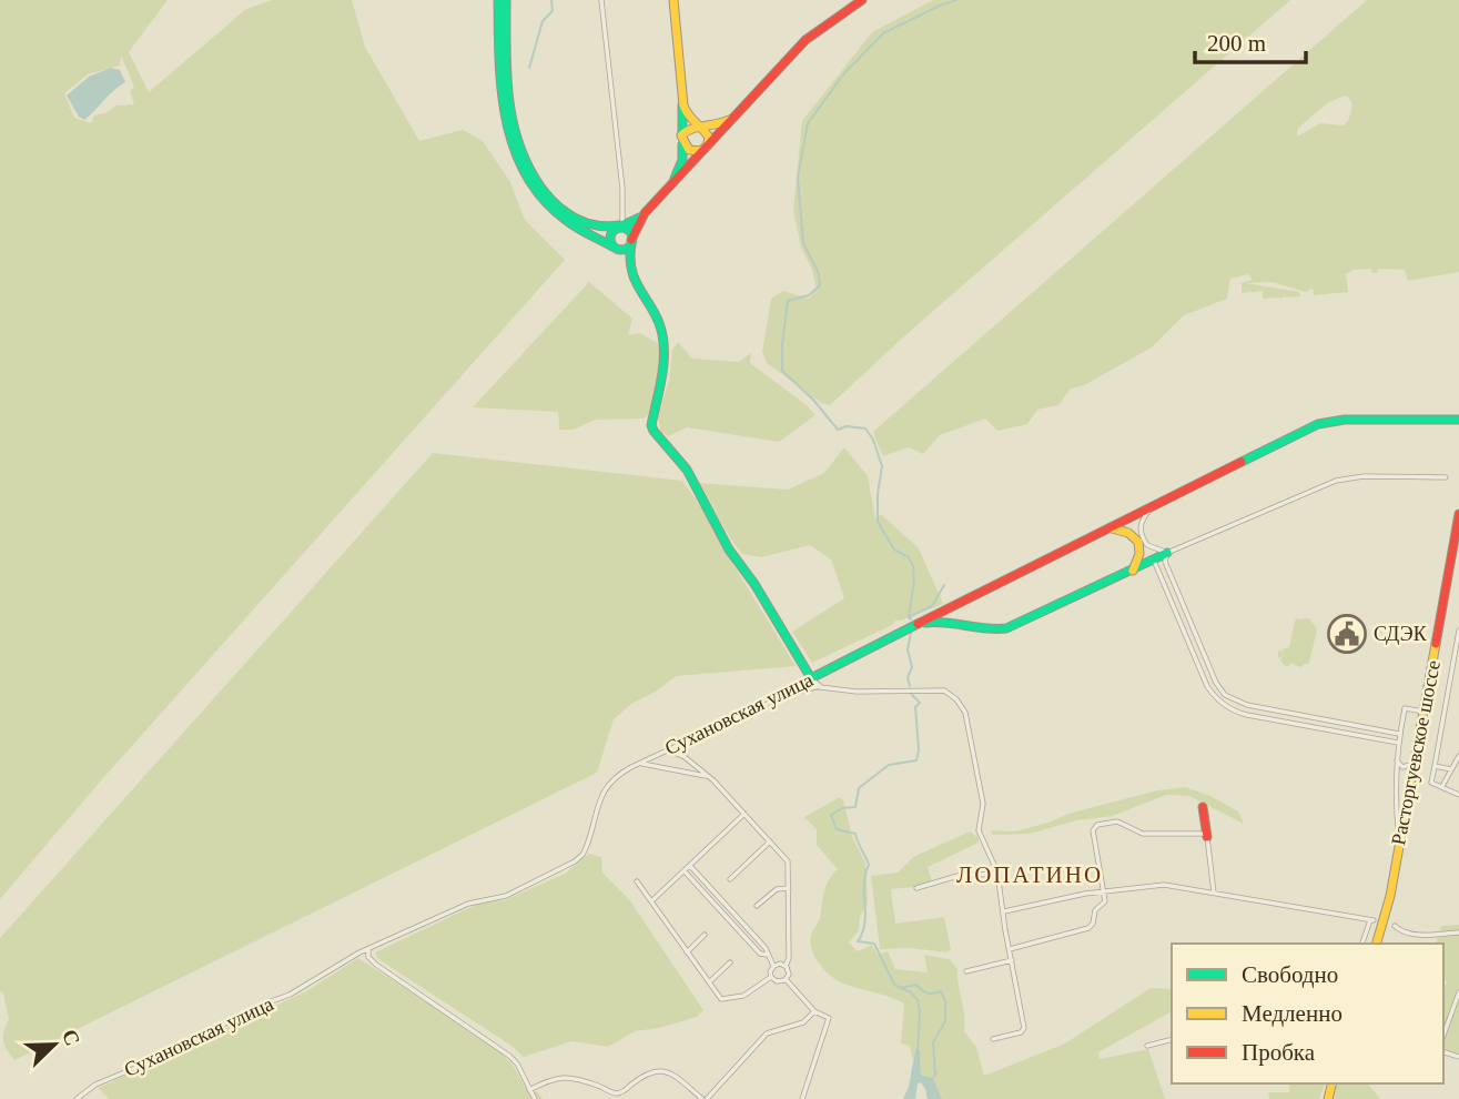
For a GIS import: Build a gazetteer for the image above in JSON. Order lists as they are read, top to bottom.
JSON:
{
  "streets": {
    "street": ["Сухановская улица", "Расторгуевское шоссе"]
  },
  "districts": ["ЛОПАТИНО"],
  "places": {
    "public building": ["СДЭК"]
  },
  "legend": ["Свободно", "Медленно", "Пробка"],
  "scale_bar": "200 m",
  "north": "top right"
}
